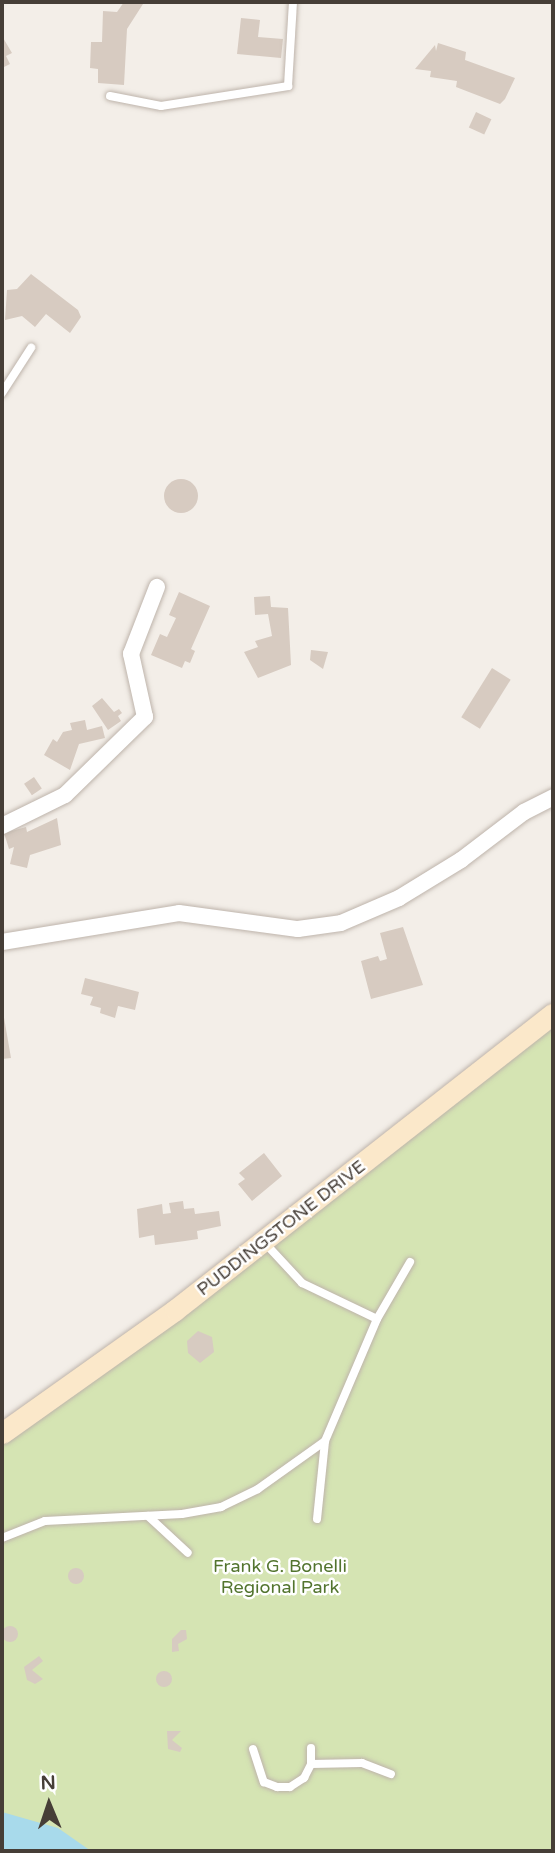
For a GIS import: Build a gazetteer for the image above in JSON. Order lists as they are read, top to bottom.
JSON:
{
  "streets": {
    "street": ["PUDDINGSTONE DRIVE"]
  },
  "parks": ["Frank G. Bonelli Regional Park"],
  "north": "top"
}
